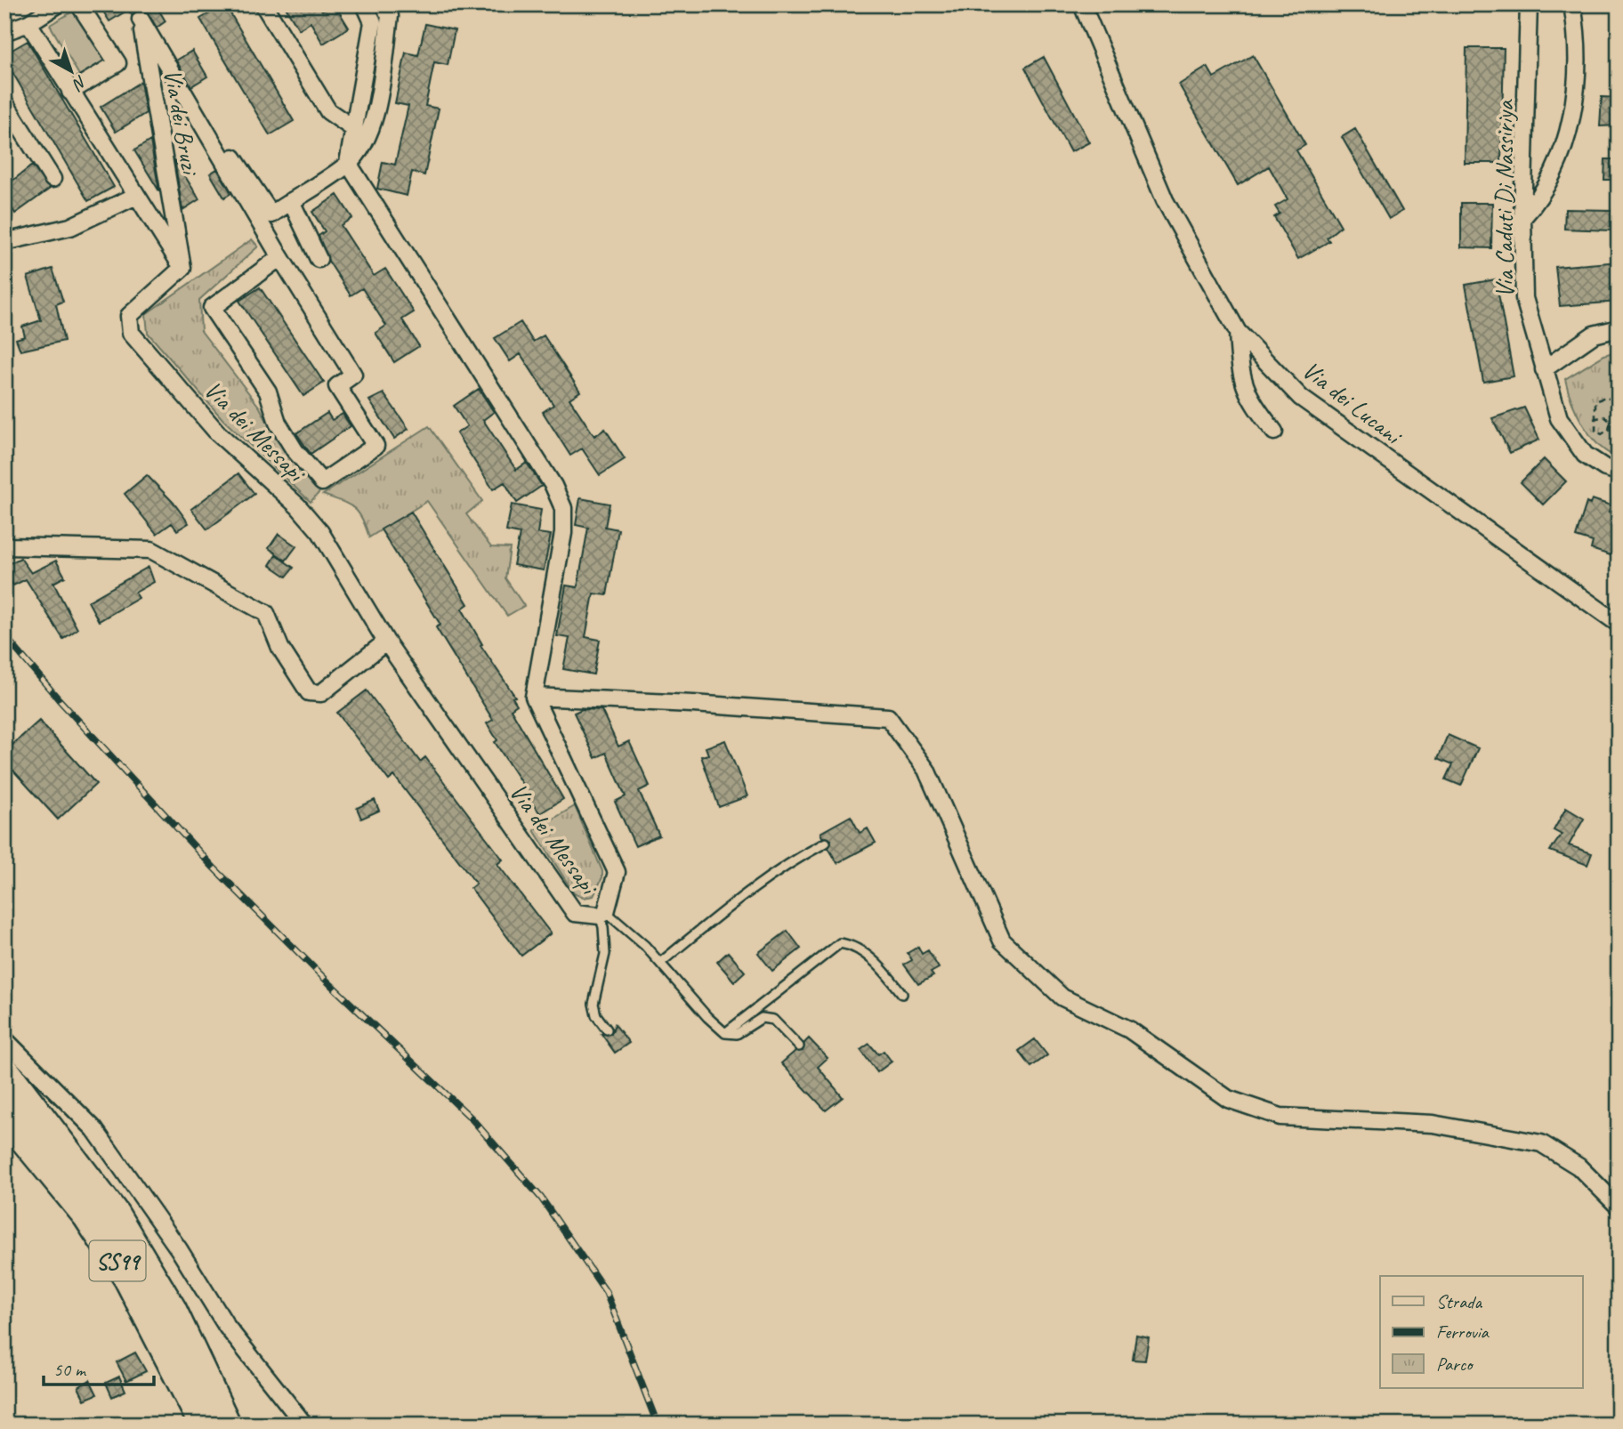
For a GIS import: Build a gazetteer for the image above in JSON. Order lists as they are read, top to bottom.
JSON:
{
  "streets": {
    "highway": ["SS99"],
    "street": [
      "Via dei Bruzi",
      "Via Caduti Di Nassiriya",
      "Via dei Lucani",
      "Via dei Messapi"
    ]
  },
  "crossings": [
    ["Via dei Bruzi", "Via dei Messapi"]
  ],
  "legend": ["Strada", "Ferrovia", "Parco"],
  "scale_bar": "50 m",
  "north": "bottom right"
}
